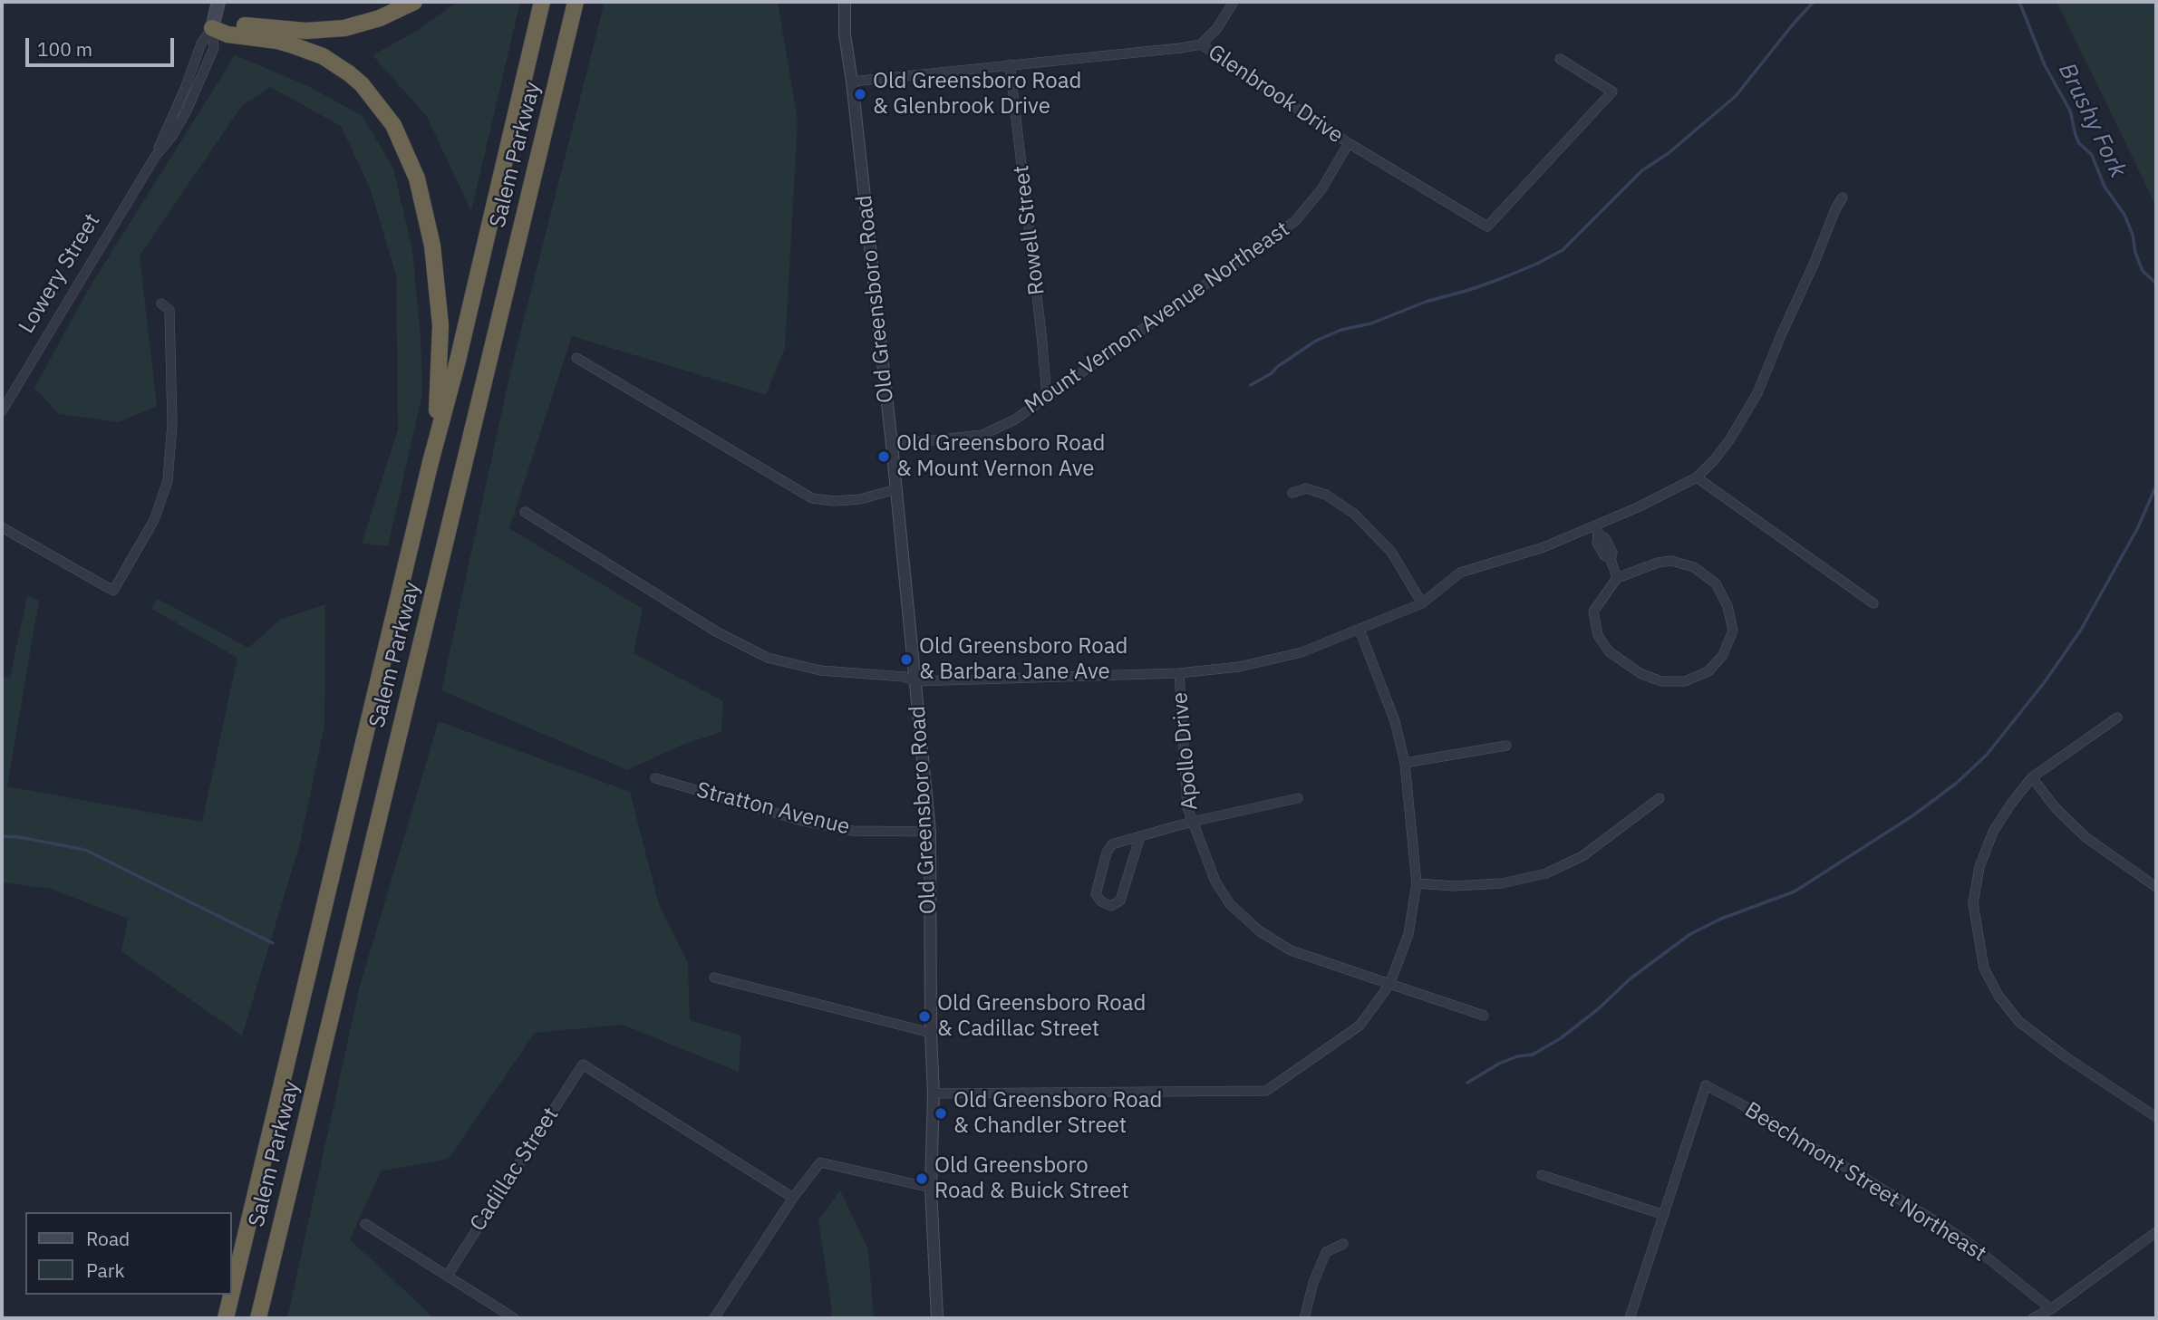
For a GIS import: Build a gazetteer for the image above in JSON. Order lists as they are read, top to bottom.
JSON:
{
  "streets": {
    "highway": ["Salem Parkway"],
    "main road": ["Lowery Street"],
    "street": [
      "Glenbrook Drive",
      "Rowell Street",
      "Old Greensboro Road",
      "Mount Vernon Avenue Northeast",
      "Apollo Drive",
      "Stratton Avenue",
      "Cadillac Street",
      "Beechmont Street Northeast"
    ]
  },
  "crossings": [
    ["Glenbrook Drive", "Rowell Street"],
    ["Glenbrook Drive", "Old Greensboro Road"],
    ["Glenbrook Drive", "Mount Vernon Avenue Northeast"],
    ["Rowell Street", "Mount Vernon Avenue Northeast"],
    ["Old Greensboro Road", "Mount Vernon Avenue Northeast"],
    ["Old Greensboro Road", "Stratton Avenue"]
  ],
  "water": ["Brushy Fork"],
  "places": [
    "Old Greensboro Road & Glenbrook Drive",
    "Old Greensboro Road & Mount Vernon Ave",
    "Old Greensboro Road & Barbara Jane Ave",
    "Old Greensboro Road & Cadillac Street",
    "Old Greensboro Road & Chandler Street",
    "Old Greensboro Road & Buick Street"
  ],
  "legend": ["Road", "Park"],
  "scale_bar": "100 m"
}
